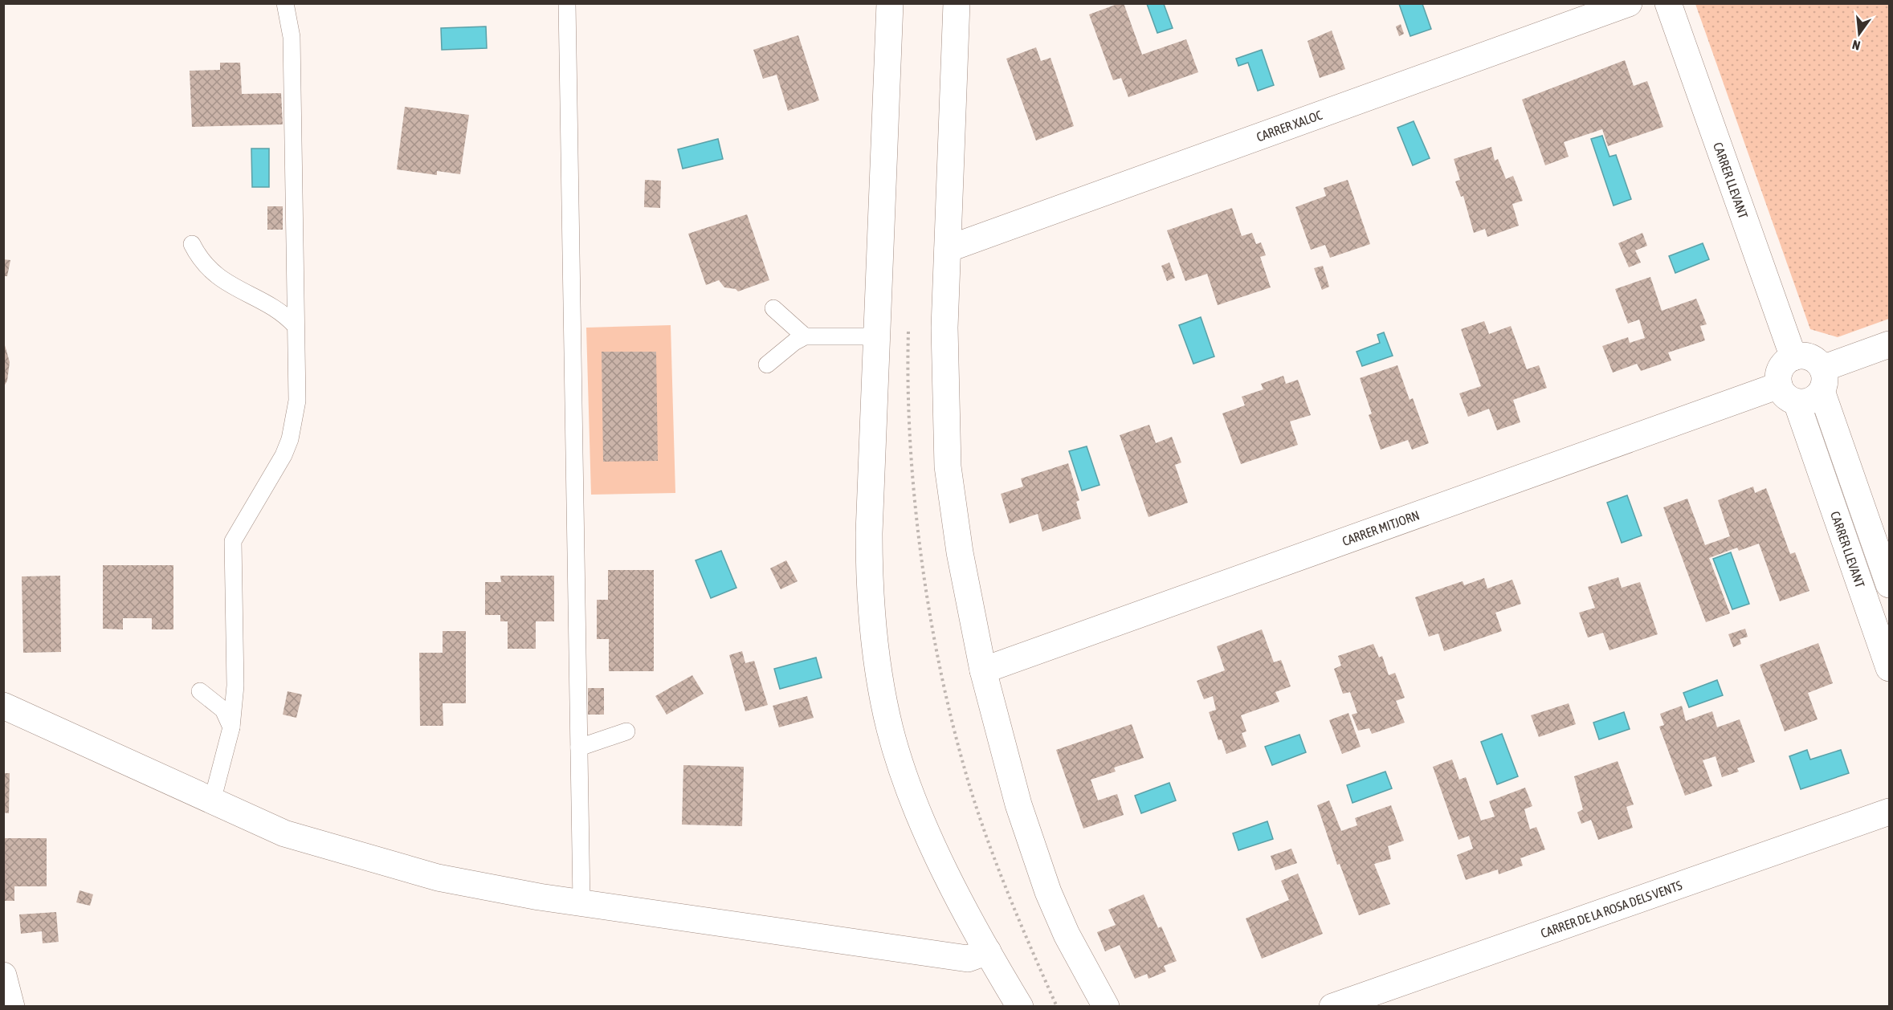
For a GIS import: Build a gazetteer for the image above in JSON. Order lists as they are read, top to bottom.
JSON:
{
  "streets": {
    "street": [
      "CARRER XALOC",
      "CARRER LLEVANT",
      "CARRER MITJORN",
      "CARRER DE LA ROSA DELS VENTS"
    ]
  },
  "crossings": [
    ["CARRER LLEVANT", "CARRER MITJORN"]
  ],
  "north": "bottom"
}
